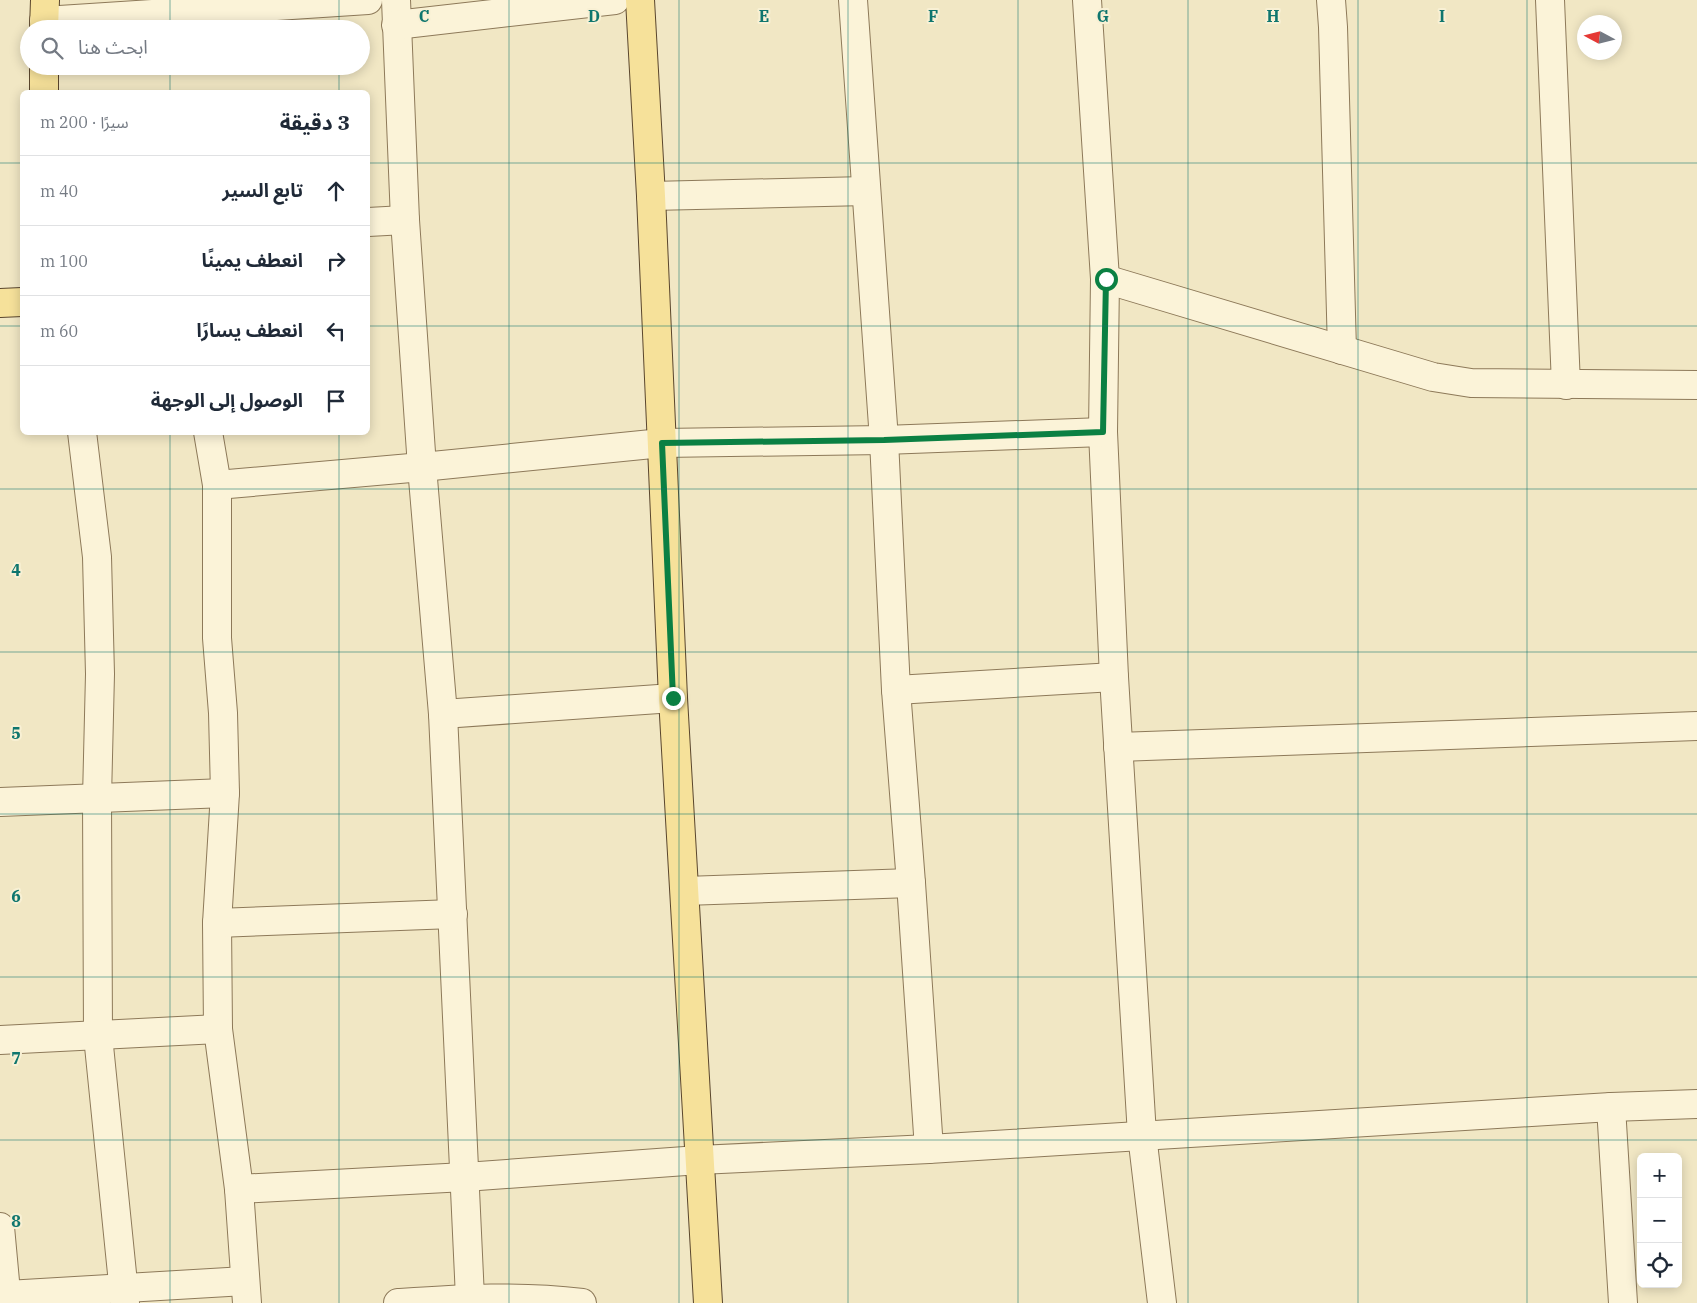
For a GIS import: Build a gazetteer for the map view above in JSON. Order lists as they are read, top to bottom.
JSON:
{
  "north": "left",
  "page": {
    "search": "ابحث هنا",
    "heading": ["3 دقيقة", "سيرًا · 200 m"],
    "list": [
      ["تابع السير", "40 m"],
      ["انعطف يمينًا", "100 m"],
      ["انعطف يسارًا", "60 m"],
      "الوصول إلى الوجهة"
    ],
    "map_buttons": ["+", "−"]
  },
  "grid": {
    "columns": [
      "C",
      "D",
      "E",
      "F",
      "G",
      "H",
      "I"
    ],
    "rows": [
      "4",
      "5",
      "6",
      "7",
      "8"
    ]
  }
}
